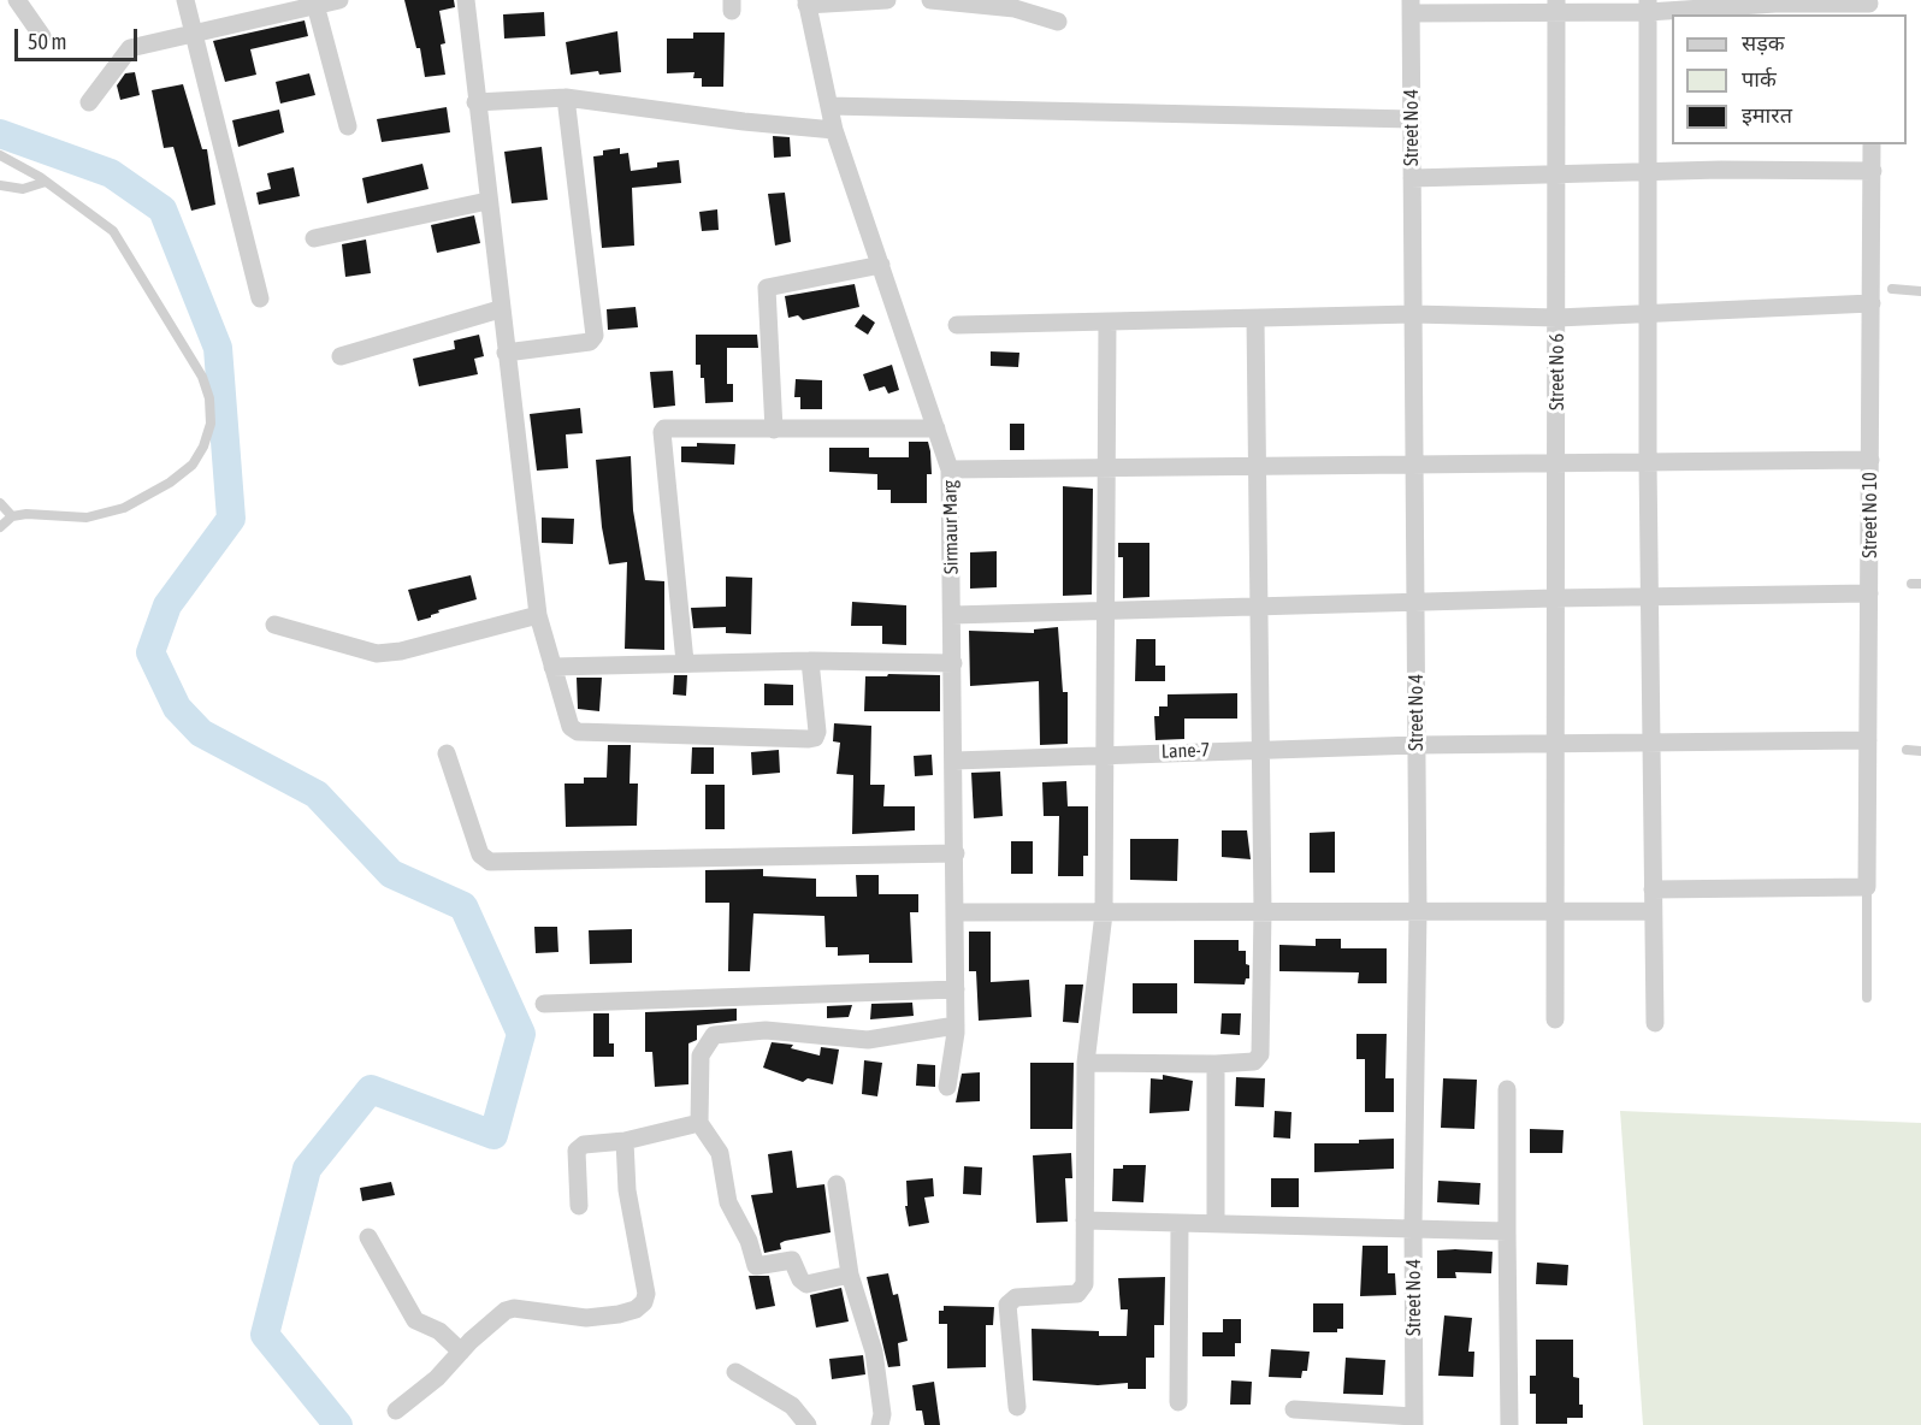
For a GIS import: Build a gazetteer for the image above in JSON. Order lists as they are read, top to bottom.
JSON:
{
  "streets": {
    "street": [
      "Street No 4",
      "Street No 6",
      "Street No 10",
      "Sirmaur Marg",
      "Lane-7"
    ]
  },
  "crossings": [
    ["Street No 4", "Lane-7"],
    ["Street No 6", "Lane-7"],
    ["Street No 10", "Lane-7"],
    ["Sirmaur Marg", "Lane-7"]
  ],
  "legend": ["सड़क", "पार्क", "इमारत"],
  "scale_bar": "50 m"
}
